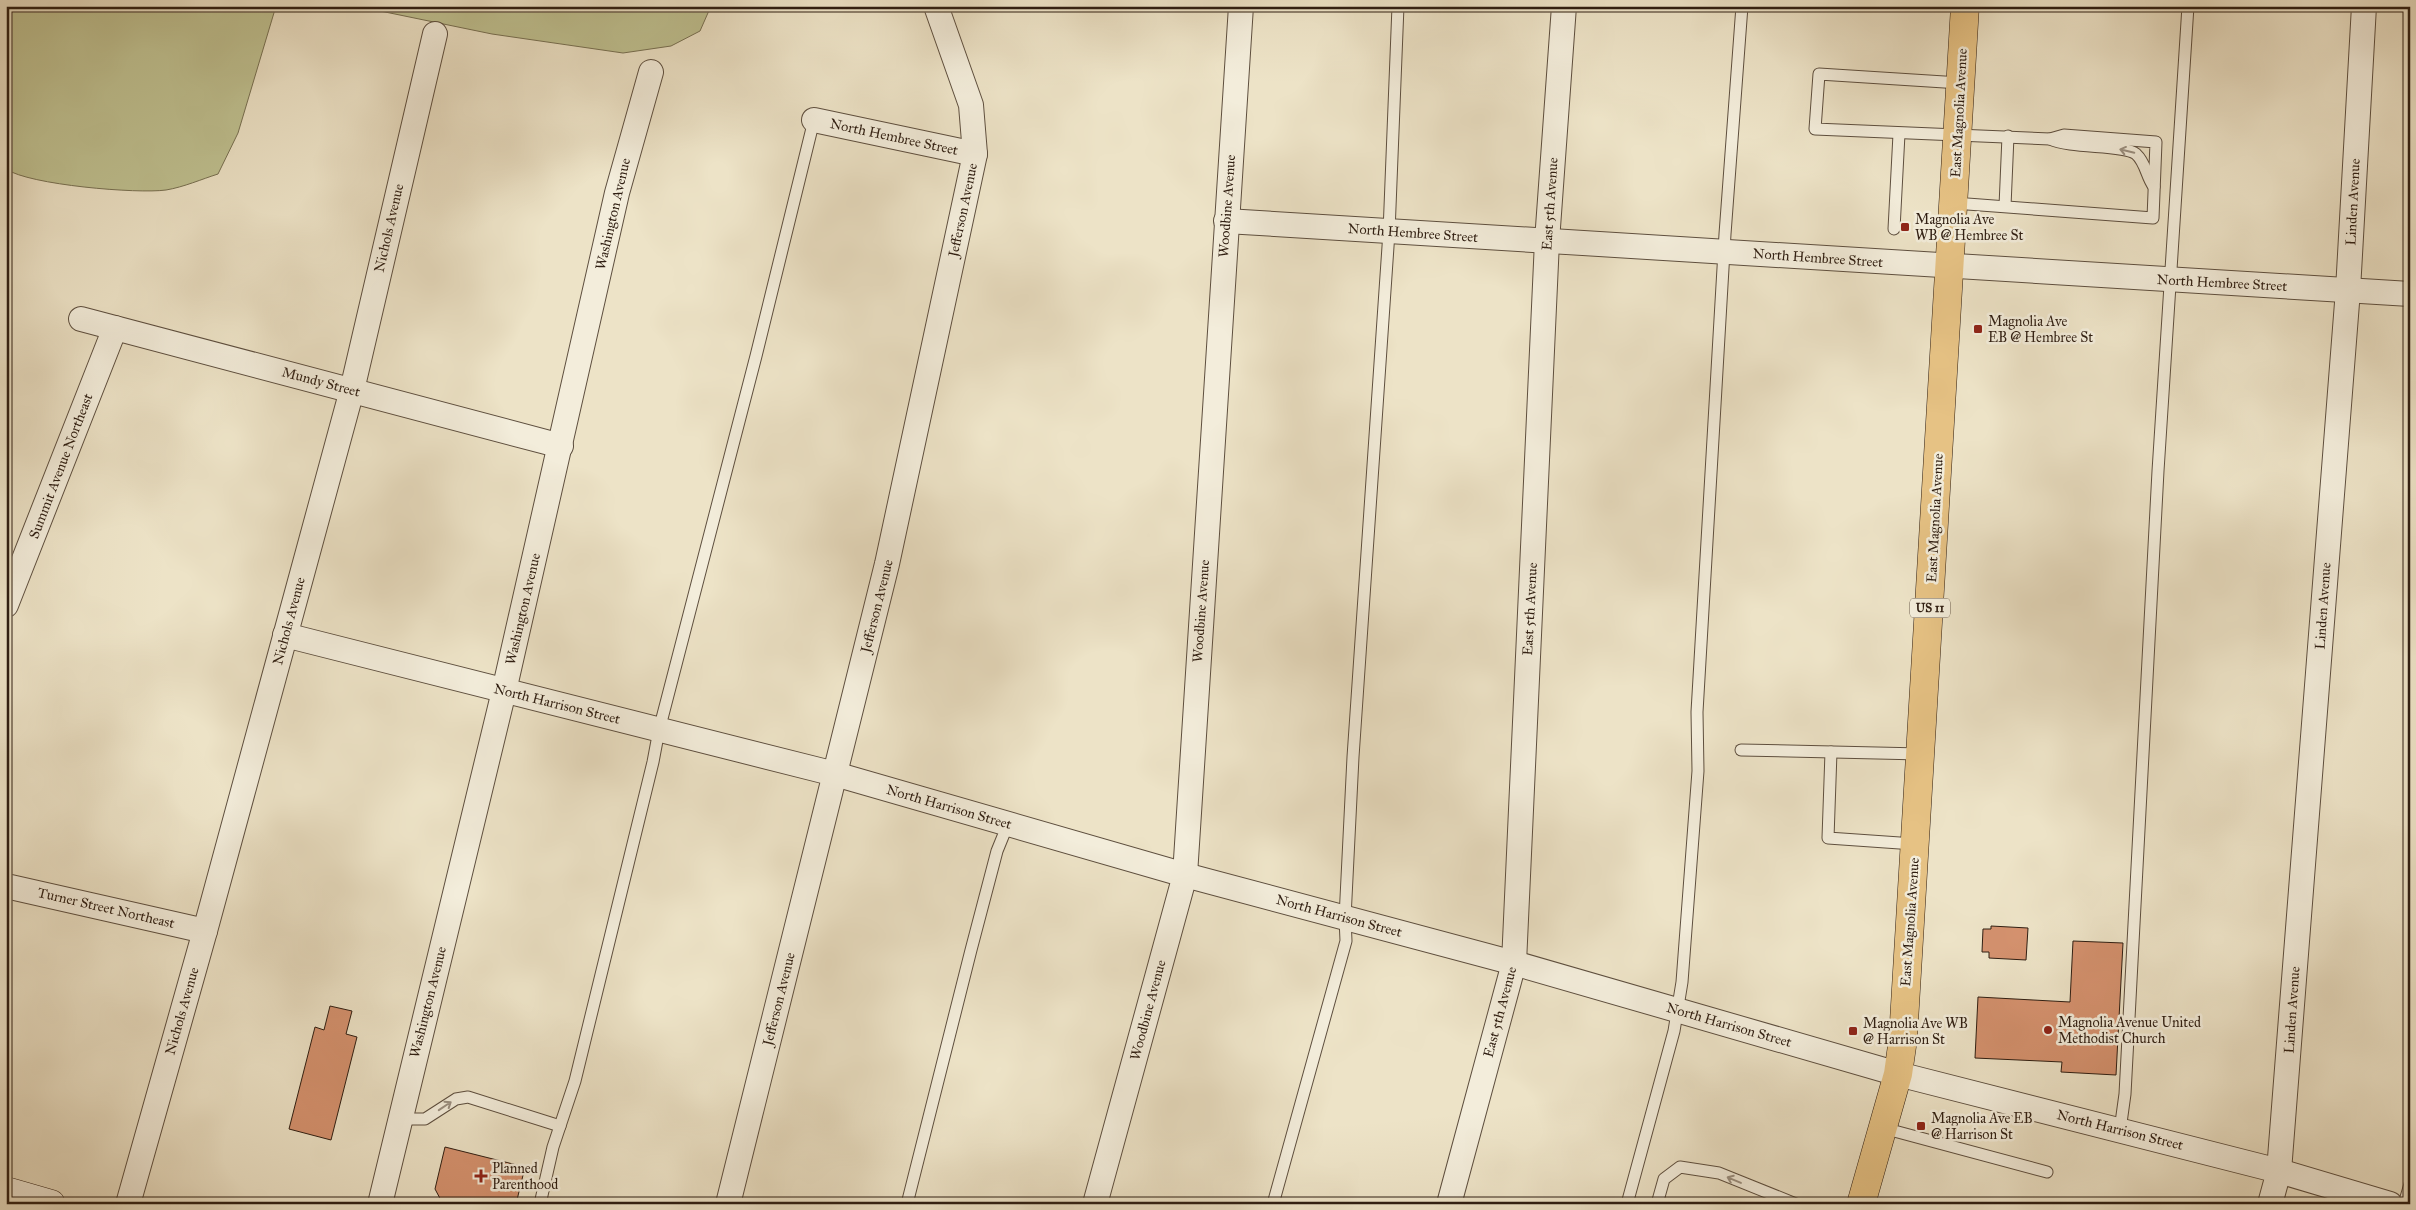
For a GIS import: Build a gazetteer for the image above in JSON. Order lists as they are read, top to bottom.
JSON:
{
  "streets": {
    "main road": ["East Magnolia Avenue", "US 11"],
    "street": [
      "North Hembree Street",
      "Linden Avenue",
      "East 5th Avenue",
      "Woodbine Avenue",
      "Jefferson Avenue",
      "Washington Avenue",
      "Nichols Avenue",
      "Mundy Street",
      "Summit Avenue Northeast",
      "North Harrison Street",
      "Turner Street Northeast"
    ]
  },
  "crossings": [
    ["East Magnolia Avenue", "North Hembree Street"],
    ["East Magnolia Avenue", "North Harrison Street"],
    ["North Hembree Street", "Linden Avenue"],
    ["North Hembree Street", "East 5th Avenue"],
    ["North Hembree Street", "Woodbine Avenue"],
    ["North Hembree Street", "Jefferson Avenue"],
    ["Linden Avenue", "North Harrison Street"],
    ["East 5th Avenue", "North Harrison Street"],
    ["Woodbine Avenue", "North Harrison Street"],
    ["Jefferson Avenue", "North Harrison Street"],
    ["Washington Avenue", "Mundy Street"],
    ["Washington Avenue", "North Harrison Street"],
    ["Nichols Avenue", "Mundy Street"],
    ["Nichols Avenue", "North Harrison Street"],
    ["Nichols Avenue", "Turner Street Northeast"],
    ["Mundy Street", "Summit Avenue Northeast"]
  ],
  "places": {
    "transit": [
      "Magnolia Ave WB @ Hembree St",
      "Magnolia Ave EB @ Hembree St",
      "Magnolia Ave WB @ Harrison St",
      "Magnolia Ave EB @ Harrison St"
    ],
    "other": ["Magnolia Avenue United Methodist Church"],
    "health": ["Planned Parenthood"]
  }
}
